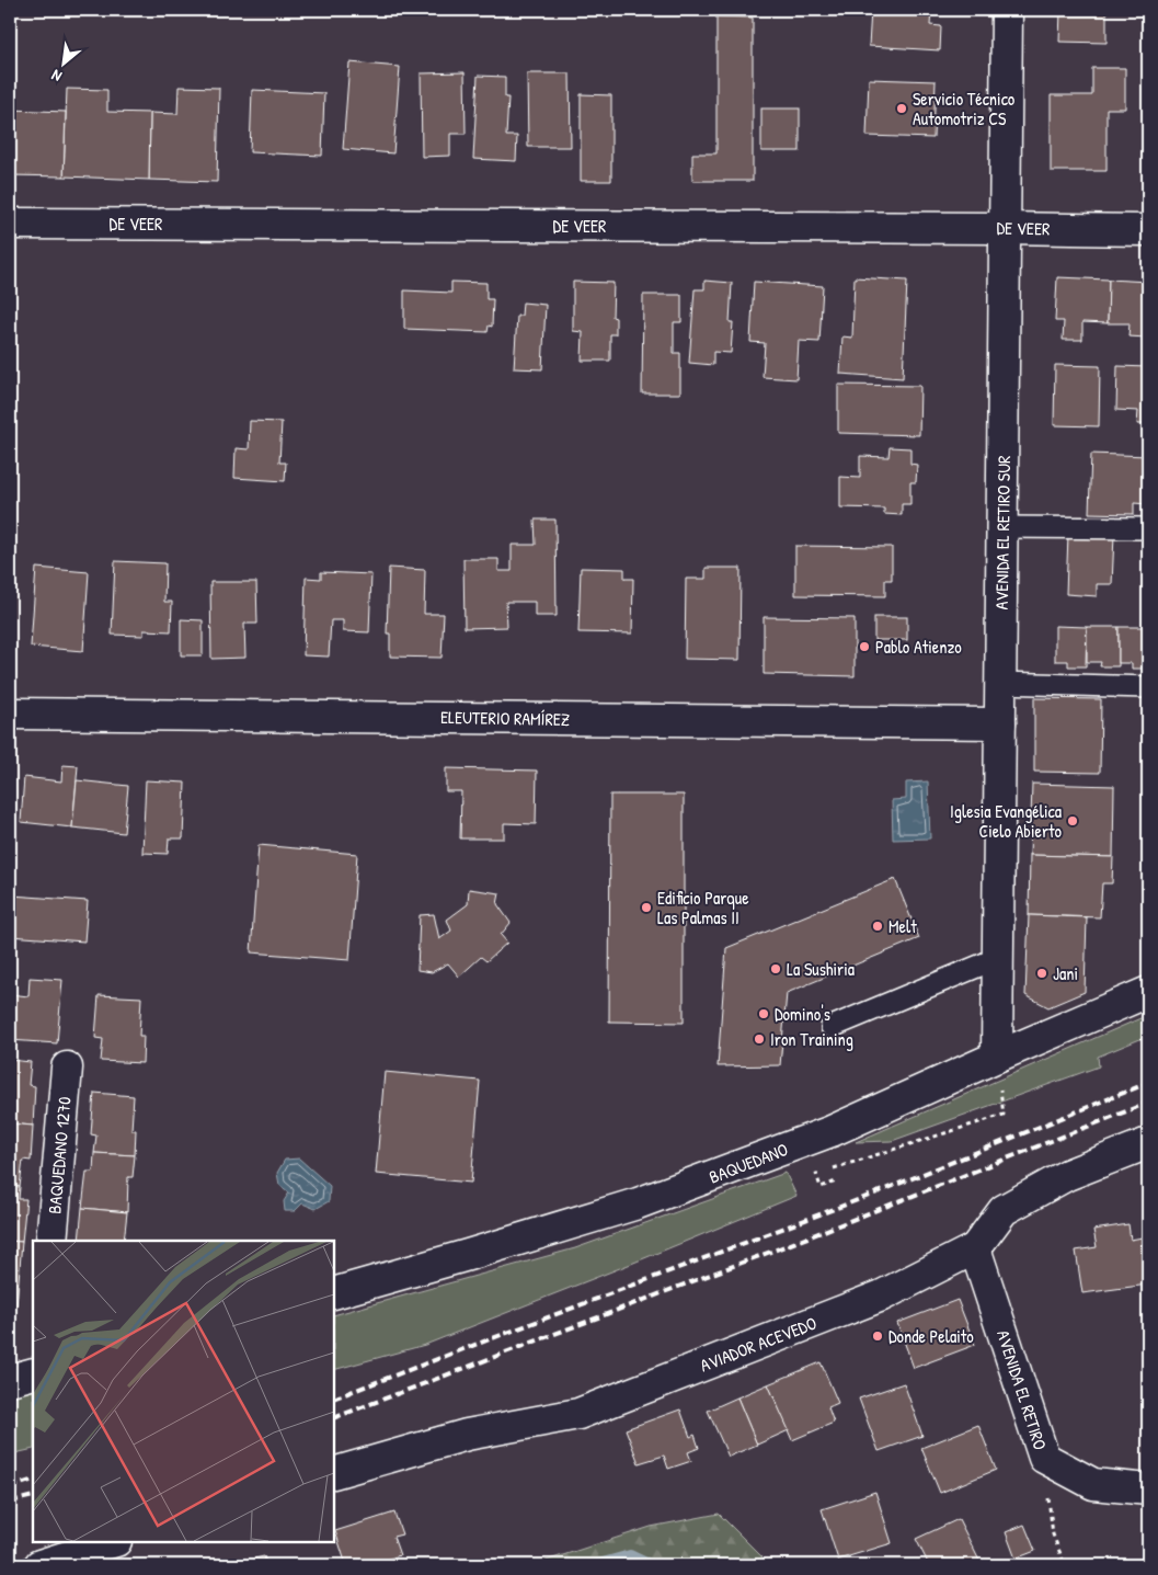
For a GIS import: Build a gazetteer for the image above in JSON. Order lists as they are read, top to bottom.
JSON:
{
  "streets": {
    "street": [
      "DE VEER",
      "AVENIDA EL RETIRO SUR",
      "ELEUTERIO RAMÍREZ",
      "BAQUEDANO 1270",
      "BAQUEDANO",
      "AVIADOR ACEVEDO",
      "AVENIDA EL RETIRO"
    ]
  },
  "crossings": [
    ["DE VEER", "AVENIDA EL RETIRO SUR"],
    ["AVENIDA EL RETIRO SUR", "ELEUTERIO RAMÍREZ"],
    ["AVENIDA EL RETIRO SUR", "BAQUEDANO"],
    ["AVIADOR ACEVEDO", "AVENIDA EL RETIRO"]
  ],
  "places": [
    "Servicio Técnico Automotriz CS",
    "Pablo Atienzo",
    "Iglesia Evangélica Cielo Abierto",
    "Edificio Parque Las Palmas II",
    "Melt",
    "La Sushiria",
    "Jani",
    "Domino's",
    "Iron Training",
    "Donde Pelaito"
  ],
  "north": "bottom left"
}
